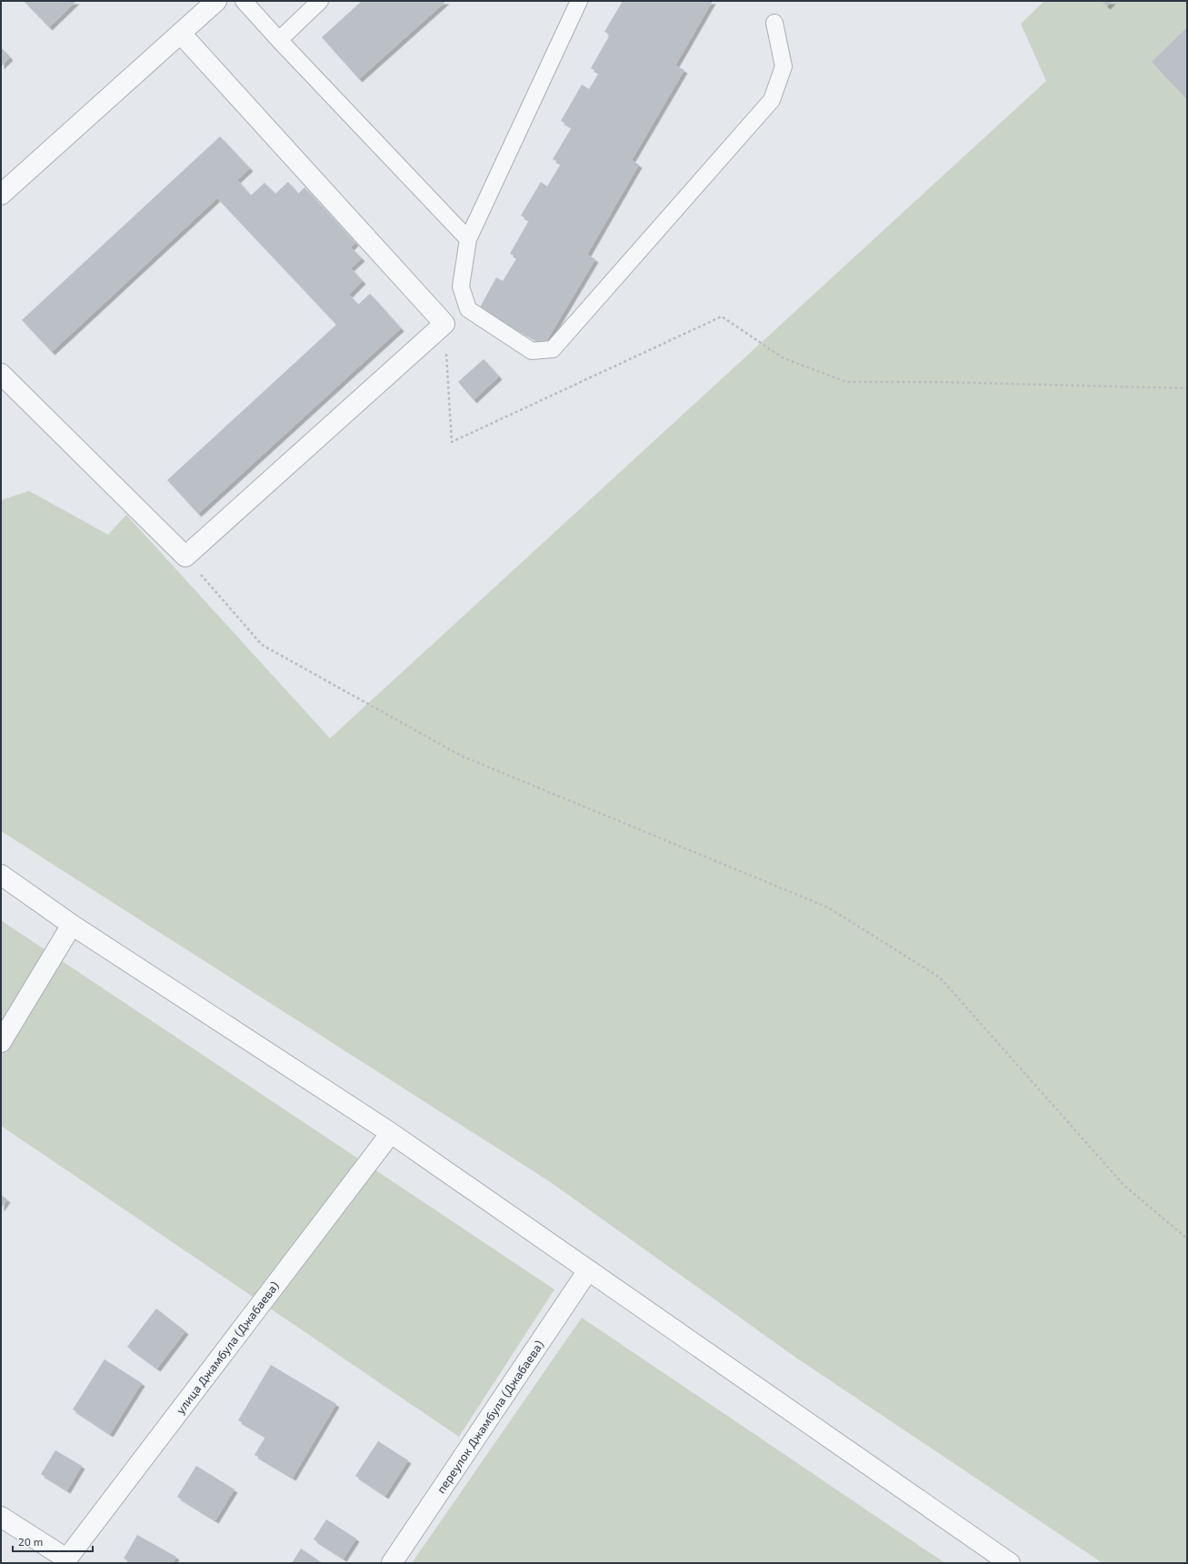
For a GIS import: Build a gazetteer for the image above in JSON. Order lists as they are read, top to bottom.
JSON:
{
  "streets": {
    "street": ["улица Джамбула (Джабаева)", "переулок Джамбула (Джабаева)"]
  },
  "scale_bar": "20 m"
}
